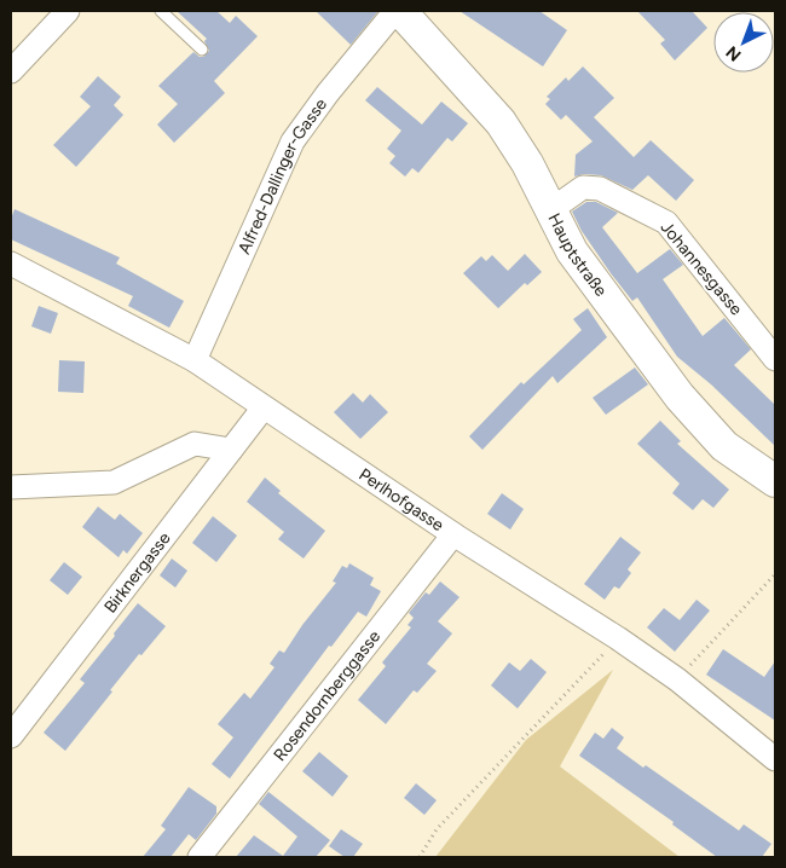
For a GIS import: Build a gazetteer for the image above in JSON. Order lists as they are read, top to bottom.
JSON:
{
  "streets": {
    "main road": ["Hauptstraße"],
    "street": [
      "Alfred-Dallinger-Gasse",
      "Johannesgasse",
      "Perlhofgasse",
      "Birknergasse",
      "Rosendornberggasse"
    ]
  },
  "crossings": [
    ["Alfred-Dallinger-Gasse", "Perlhofgasse"],
    ["Hauptstraße", "Johannesgasse"],
    ["Perlhofgasse", "Birknergasse"],
    ["Perlhofgasse", "Rosendornberggasse"]
  ],
  "north": "bottom left"
}
